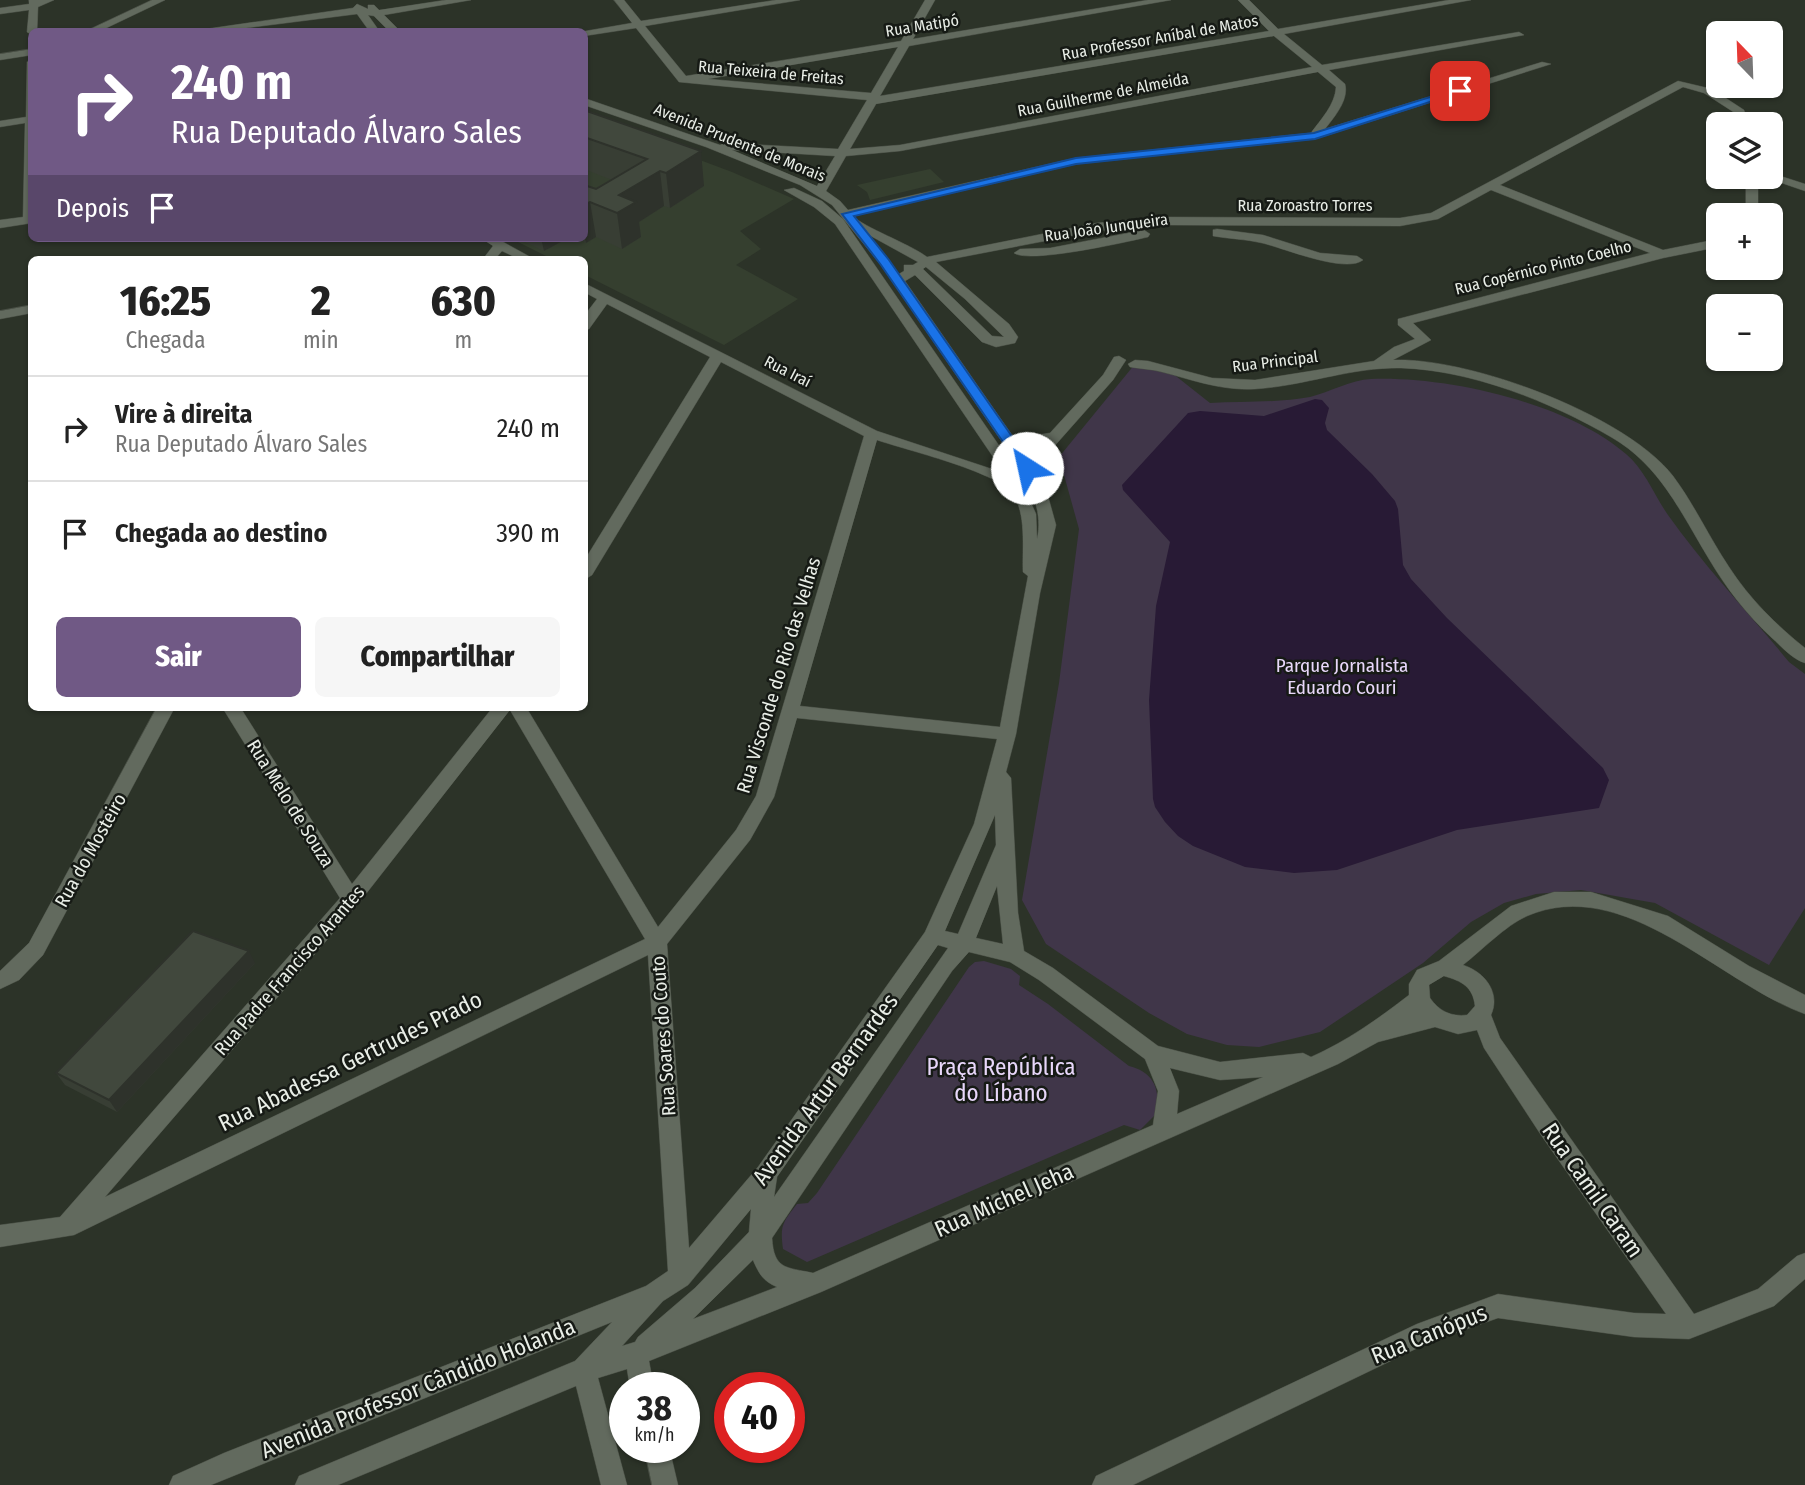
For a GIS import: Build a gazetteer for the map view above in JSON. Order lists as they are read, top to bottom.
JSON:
{
  "streets": {
    "street": [
      "Rua Matipó",
      "Rua Professor Aníbal de Matos",
      "Rua Teixeira de Freitas",
      "Rua Guilherme de Almeida",
      "Avenida Prudente de Morais",
      "Rua Zoroastro Torres",
      "Rua João Junqueira",
      "Rua Copérnico Pinto Coelho",
      "Rua Principal",
      "Rua Iraí",
      "Rua Visconde do Rio das Velhas",
      "Rua Melo de Souza",
      "Rua do Mosteiro",
      "Rua Padre Francisco Arantes",
      "Rua Soares do Couto",
      "Rua Abadessa Gertrudes Prado",
      "Avenida Artur Bernardes",
      "Rua Camil Caram",
      "Rua Michel Jeha",
      "Rua Canópus",
      "Avenida Professor Cândido Holanda"
    ]
  },
  "crossings": [
    ["Rua Matipó", "Rua Teixeira de Freitas"],
    ["Rua Professor Aníbal de Matos", "Rua Teixeira de Freitas"],
    ["Rua Guilherme de Almeida", "Avenida Prudente de Morais"],
    ["Avenida Prudente de Morais", "Rua Zoroastro Torres"],
    ["Avenida Prudente de Morais", "Avenida Artur Bernardes"],
    ["Rua Zoroastro Torres", "Rua João Junqueira"],
    ["Rua Copérnico Pinto Coelho", "Rua Principal"],
    ["Rua Iraí", "Rua Visconde do Rio das Velhas"],
    ["Rua Iraí", "Avenida Artur Bernardes"],
    ["Rua Visconde do Rio das Velhas", "Rua Soares do Couto"],
    ["Rua Visconde do Rio das Velhas", "Rua Abadessa Gertrudes Prado"],
    ["Rua Melo de Souza", "Rua Padre Francisco Arantes"],
    ["Rua Padre Francisco Arantes", "Rua Abadessa Gertrudes Prado"],
    ["Rua Soares do Couto", "Rua Abadessa Gertrudes Prado"],
    ["Rua Soares do Couto", "Avenida Artur Bernardes"],
    ["Avenida Artur Bernardes", "Rua Michel Jeha"],
    ["Avenida Artur Bernardes", "Avenida Professor Cândido Holanda"],
    ["Rua Camil Caram", "Rua Michel Jeha"],
    ["Rua Camil Caram", "Rua Canópus"]
  ],
  "parks": ["Parque Jornalista Eduardo Couri", "Praça República do Líbano"],
  "north": "top left",
  "page": {
    "map_buttons": ["+", "−"],
    "turn": ["240 m", "Rua Deputado Álvaro Sales"],
    "then": "Depois",
    "eta": [
      "16:25",
      "Chegada",
      "2",
      "min",
      "630",
      "m"
    ],
    "list": [
      {
        "name": "Vire à direita",
        "note": "Rua Deputado Álvaro Sales",
        "value": "240 m"
      },
      {
        "name": "Chegada ao destino",
        "value": "390 m"
      }
    ],
    "buttons": ["Sair", "Compartilhar"],
    "speed": "38 km/h",
    "limit": "40"
  }
}
